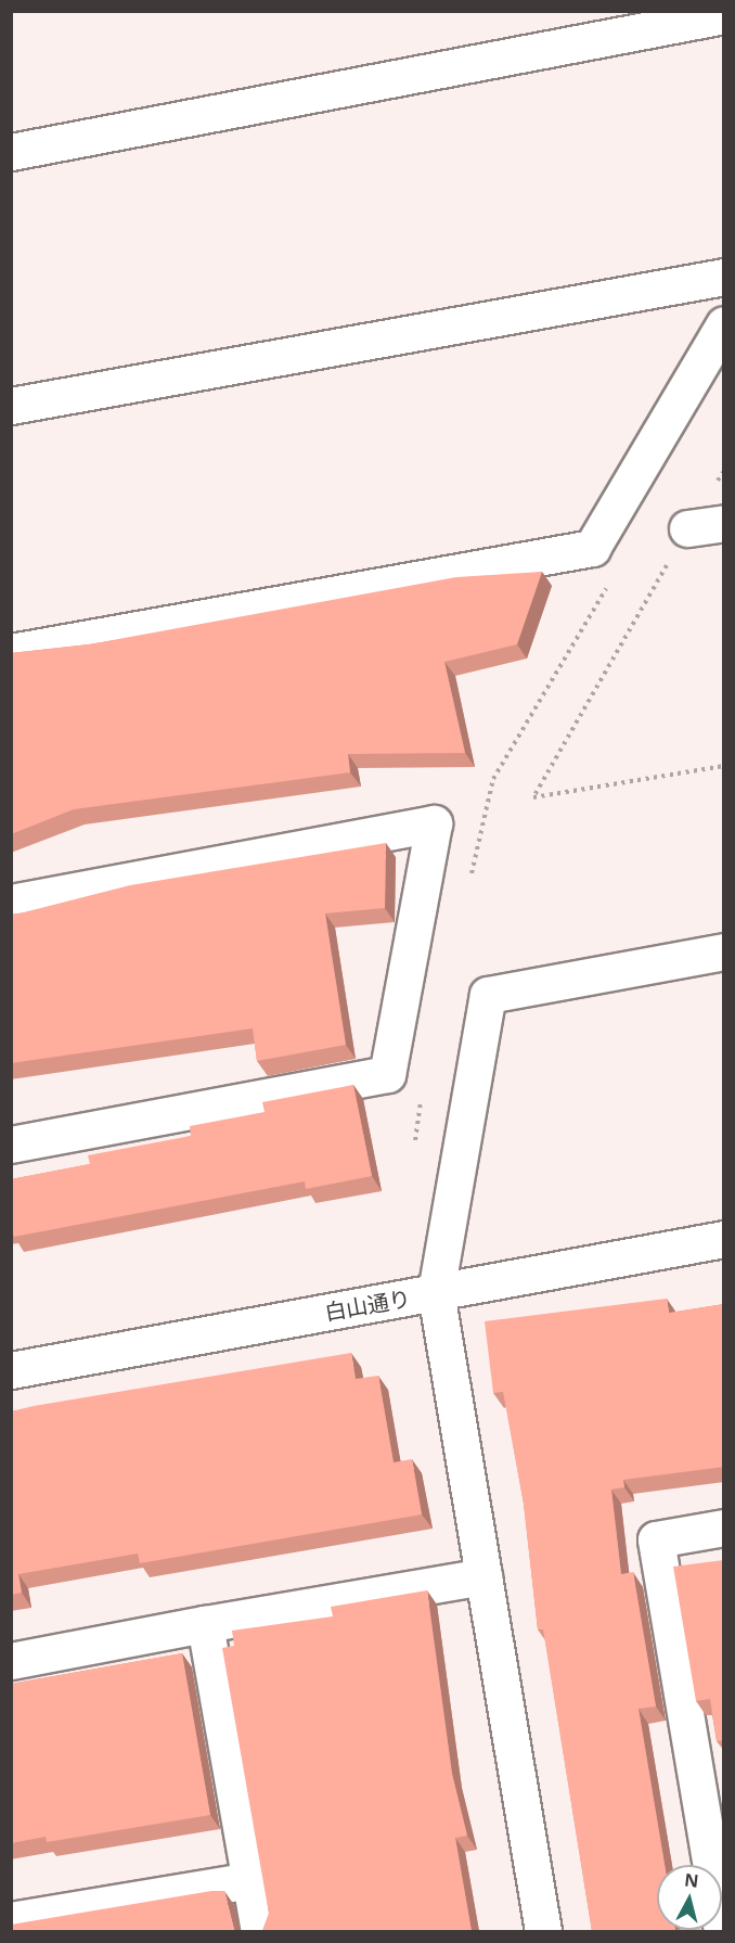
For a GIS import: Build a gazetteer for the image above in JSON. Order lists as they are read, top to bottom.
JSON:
{
  "streets": {
    "street": ["白山通り"]
  },
  "north": "top"
}
